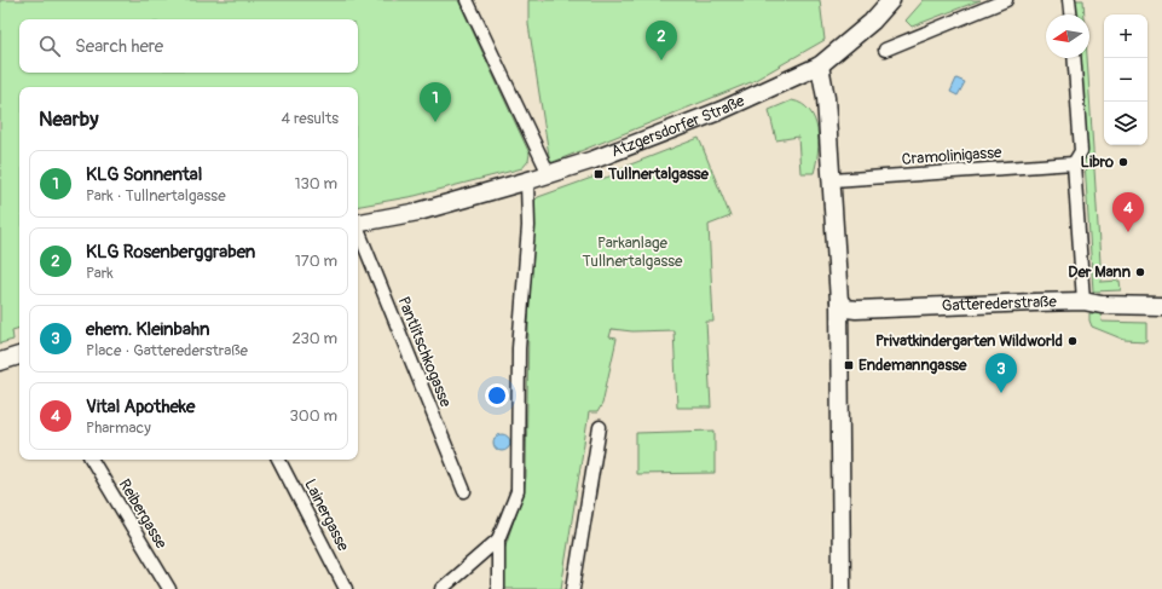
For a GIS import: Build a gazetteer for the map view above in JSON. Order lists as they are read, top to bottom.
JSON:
{
  "streets": {
    "street": [
      "Atzgersdorfer Straße",
      "Cramolinigasse",
      "Gatterederstraße",
      "Pantlitschkogasse",
      "Reibergasse",
      "Lainergasse"
    ]
  },
  "parks": ["Parkanlage Tullnertalgasse"],
  "places": {
    "other": ["Libro", "Der Mann", "Privatkindergarten Wildworld"],
    "transit": ["Tullnertalgasse", "Endemanngasse"]
  },
  "north": "left",
  "page": {
    "map_buttons": ["+", "−"],
    "search": "Search here",
    "pins": [
      "2",
      "1",
      "4",
      "3"
    ],
    "heading": ["Nearby", "4 results"],
    "list": [
      {
        "mark": "1",
        "name": "KLG Sonnental",
        "note": "Park · Tullnertalgasse",
        "value": "130 m"
      },
      {
        "mark": "2",
        "name": "KLG Rosenberggraben",
        "note": "Park",
        "value": "170 m"
      },
      {
        "mark": "3",
        "name": "ehem. Kleinbahn",
        "note": "Place · Gatterederstraße",
        "value": "230 m"
      },
      {
        "mark": "4",
        "name": "Vital Apotheke",
        "note": "Pharmacy",
        "value": "300 m"
      }
    ]
  }
}
